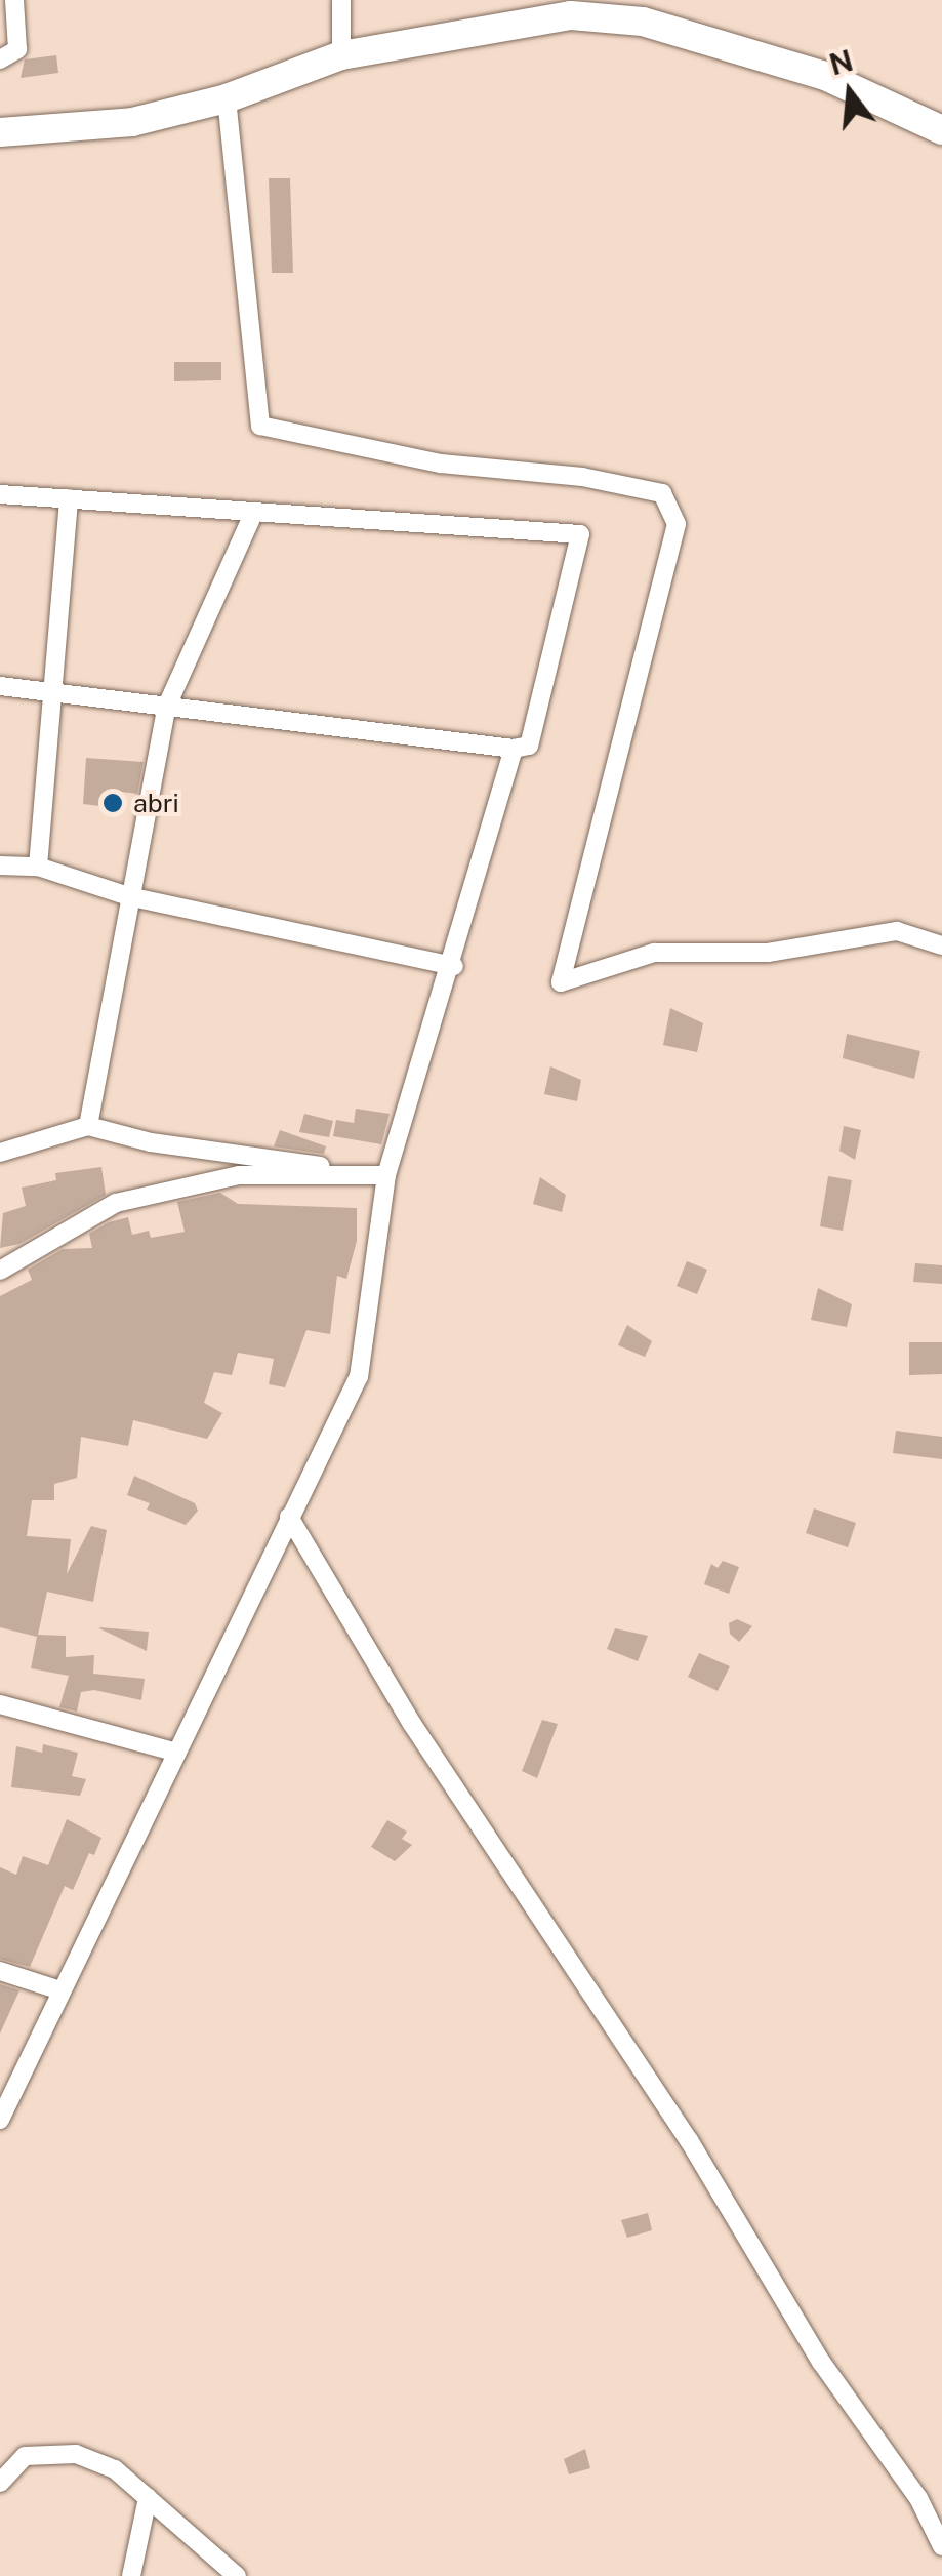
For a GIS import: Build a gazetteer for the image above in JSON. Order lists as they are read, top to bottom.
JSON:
{
  "places": ["abri"],
  "north": "top"
}
